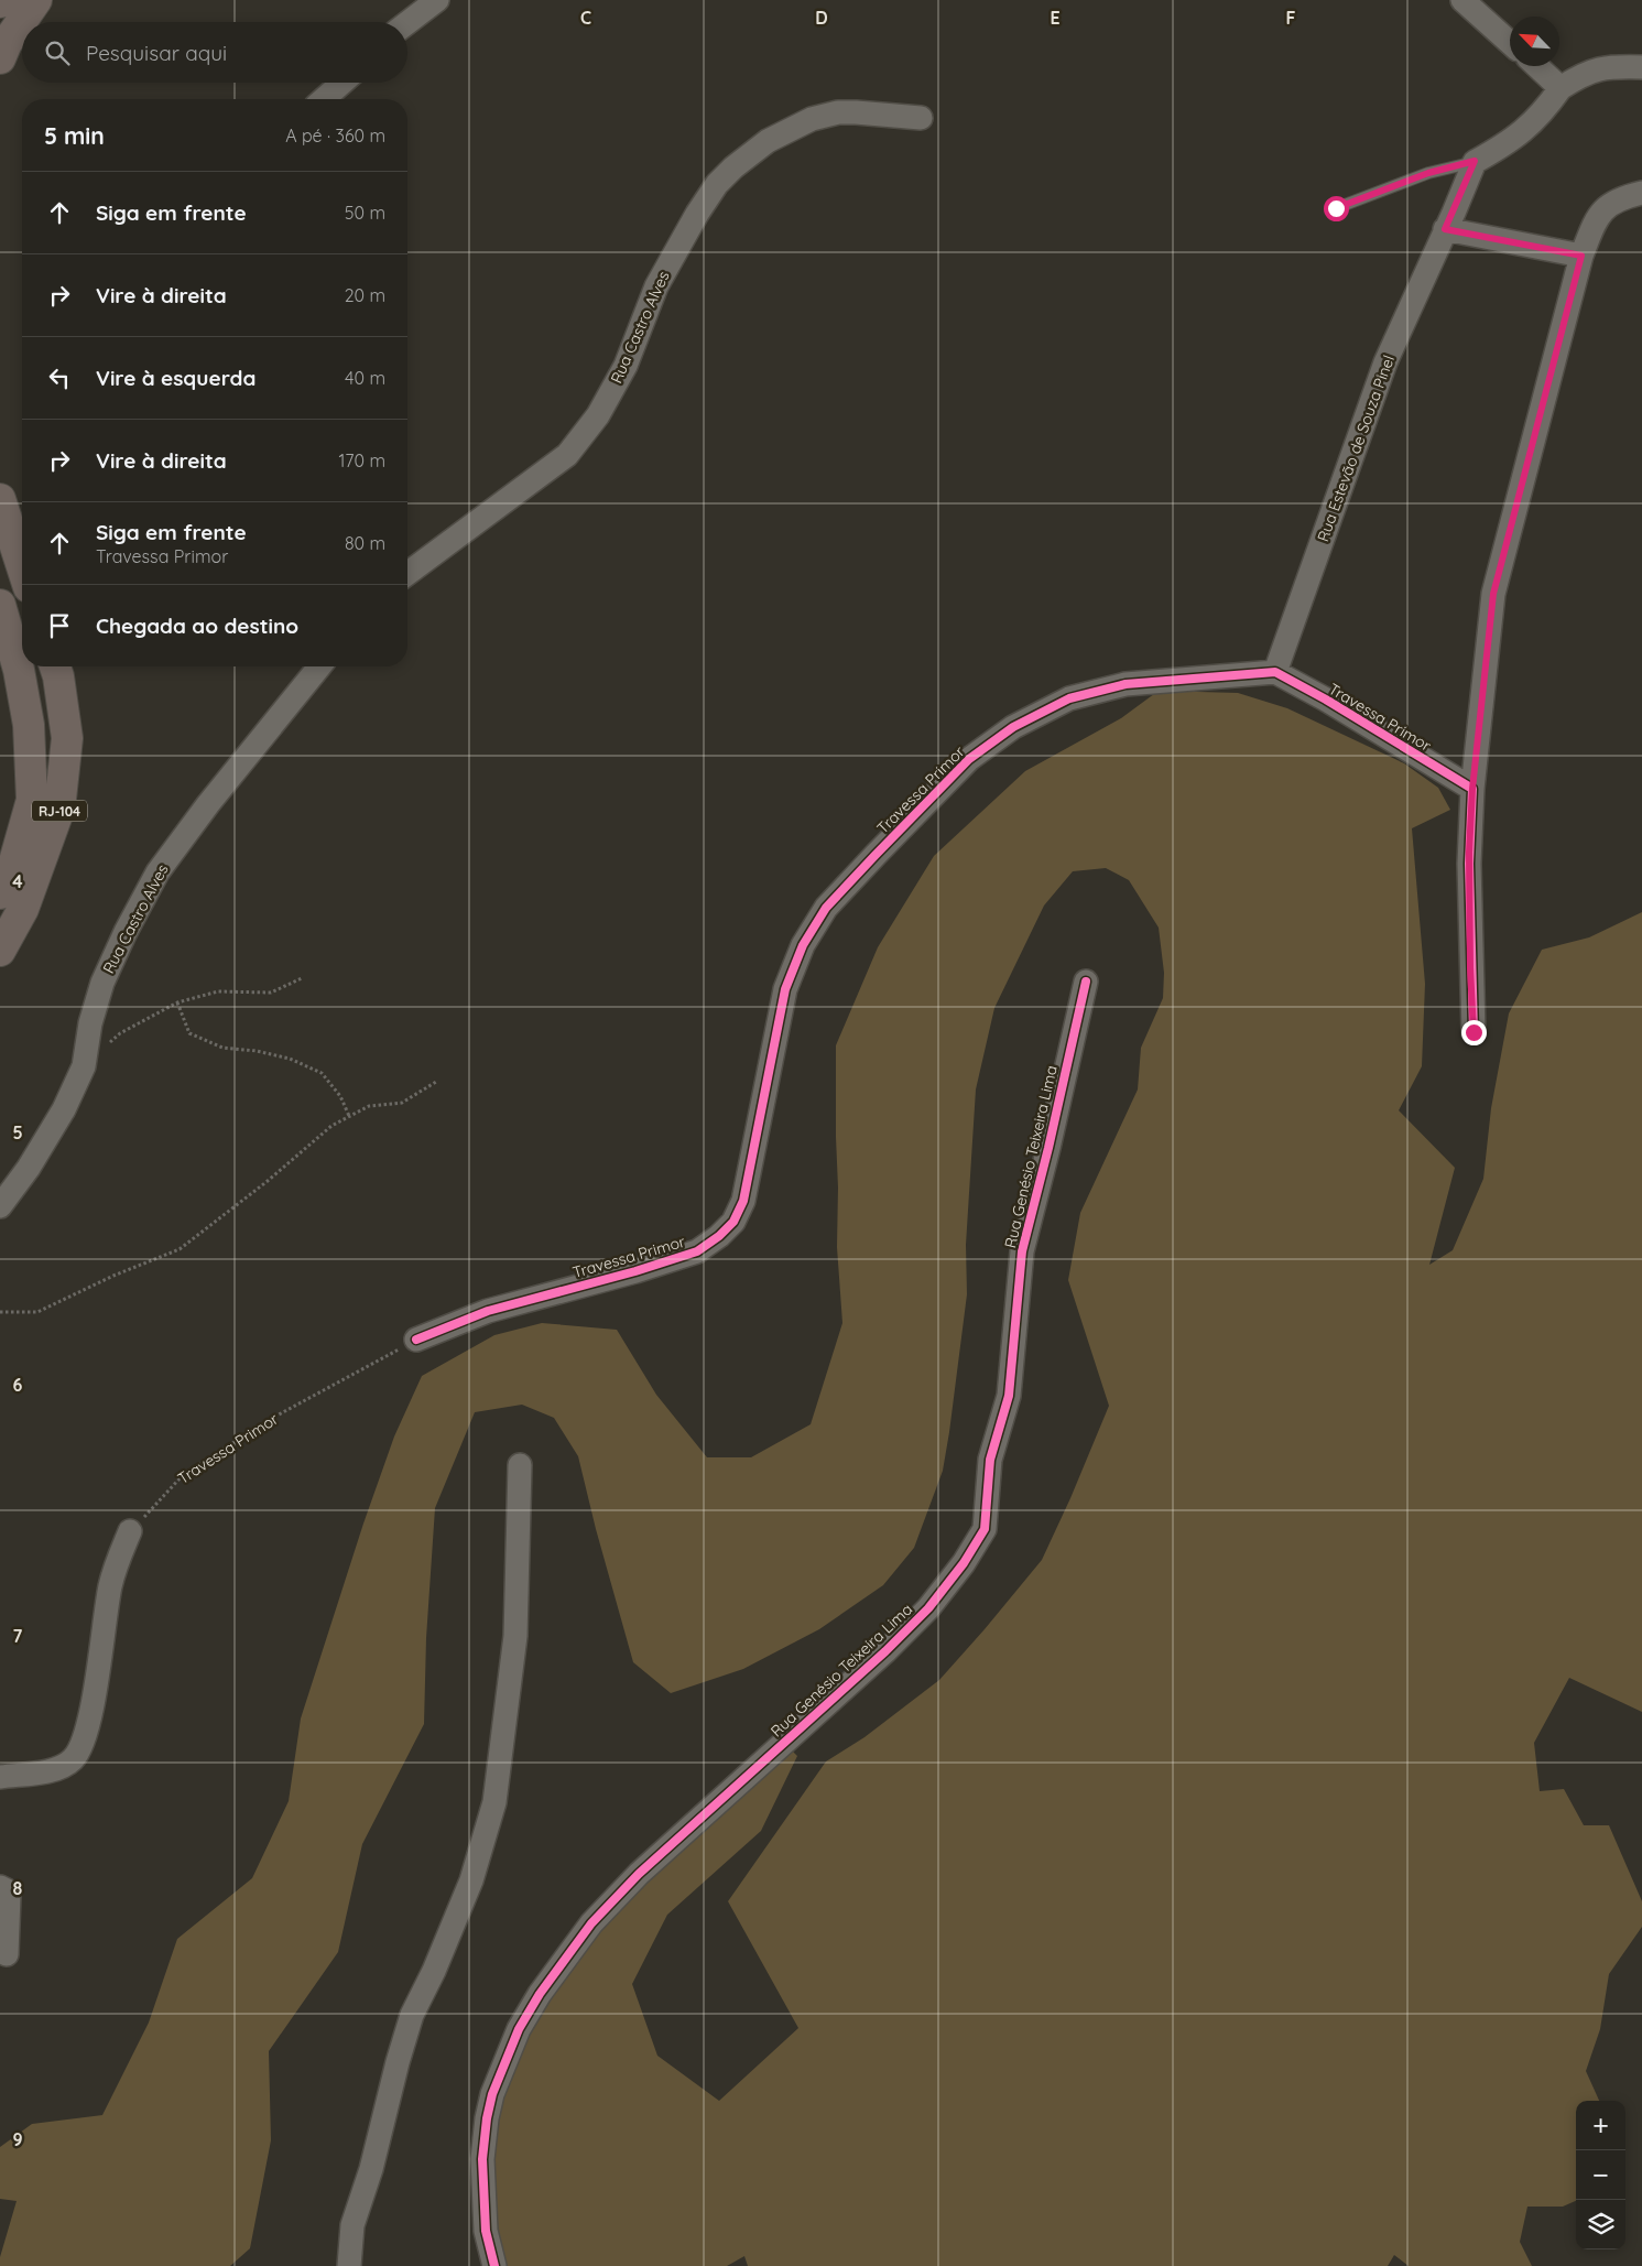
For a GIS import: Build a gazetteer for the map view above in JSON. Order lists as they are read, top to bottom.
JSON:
{
  "streets": {
    "highway": ["RJ-104"],
    "street": [
      "Rua Castro Alves",
      "Rua Estevão de Souza Pinel",
      "Travessa Primor",
      "Rua Genésio Teixeira Lima"
    ]
  },
  "crossings": [
    ["Rua Estevão de Souza Pinel", "Travessa Primor"]
  ],
  "north": "top left",
  "page": {
    "search": "Pesquisar aqui",
    "heading": ["5 min", "A pé · 360 m"],
    "list": [
      ["Siga em frente", "50 m"],
      ["Vire à direita", "20 m"],
      ["Vire à esquerda", "40 m"],
      ["Vire à direita", "170 m"],
      ["Siga em frente", "Travessa Primor", "80 m"],
      "Chegada ao destino"
    ],
    "map_buttons": ["+", "−"]
  },
  "grid": {
    "columns": [
      "C",
      "D",
      "E",
      "F"
    ],
    "rows": [
      "4",
      "5",
      "6",
      "7",
      "8",
      "9"
    ]
  }
}
